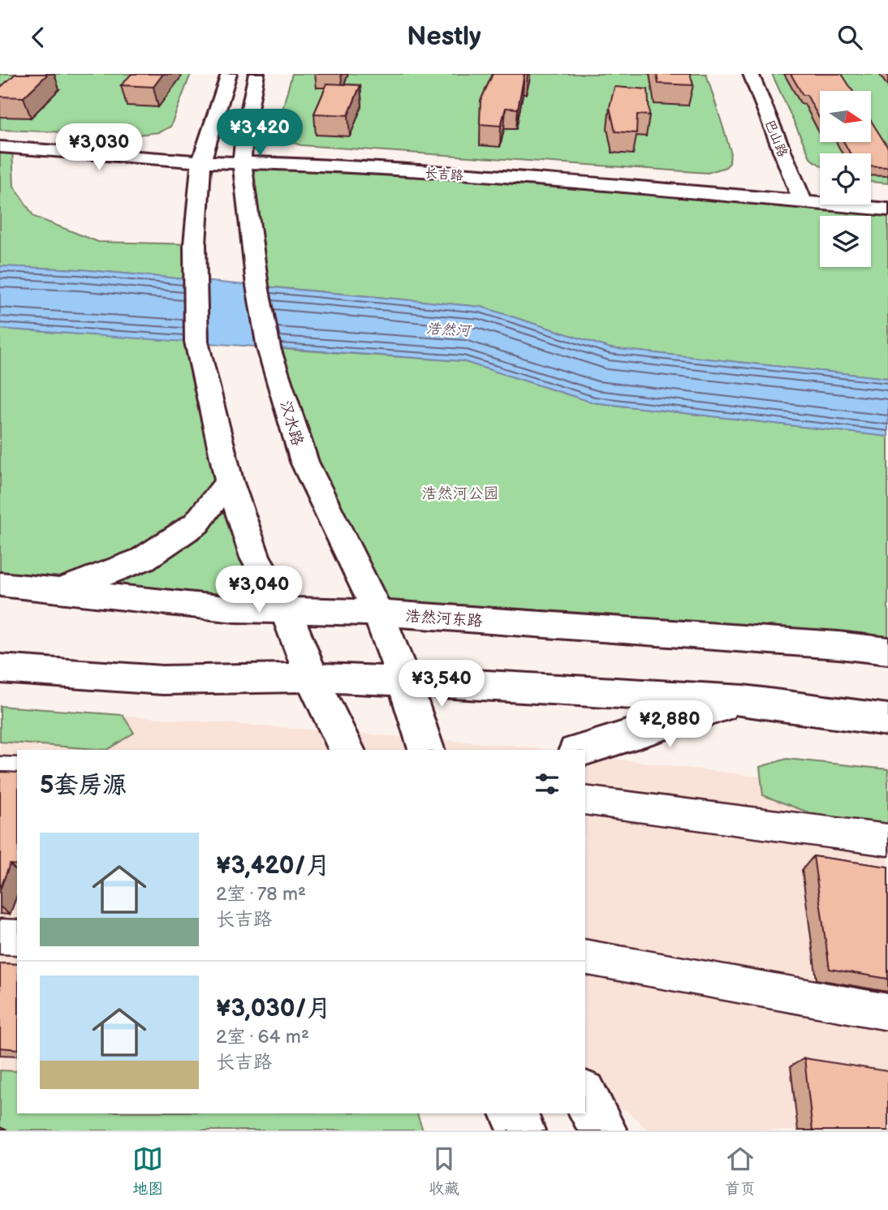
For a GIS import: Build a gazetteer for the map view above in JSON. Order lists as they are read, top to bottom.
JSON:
{
  "streets": {
    "main road": [
      "巴山路",
      "长吉路",
      "汉水路",
      "浩然河东路"
    ]
  },
  "crossings": [
    ["巴山路", "长吉路"],
    ["长吉路", "汉水路"],
    ["汉水路", "浩然河东路"]
  ],
  "water": ["浩然河"],
  "parks": ["浩然河公园"],
  "north": "right",
  "page": {
    "header": "Nestly",
    "price": [
      "¥3,420",
      "¥3,030",
      "¥3,040",
      "¥3,540",
      "¥2,880"
    ],
    "heading": "5套房源",
    "list": [
      {
        "name": "¥3,420/月",
        "note": "2室 · 78 m² · 长吉路"
      },
      {
        "name": "¥3,030/月",
        "note": "2室 · 64 m² · 长吉路"
      }
    ],
    "tabs": ["地图", "收藏", "首页"]
  }
}
